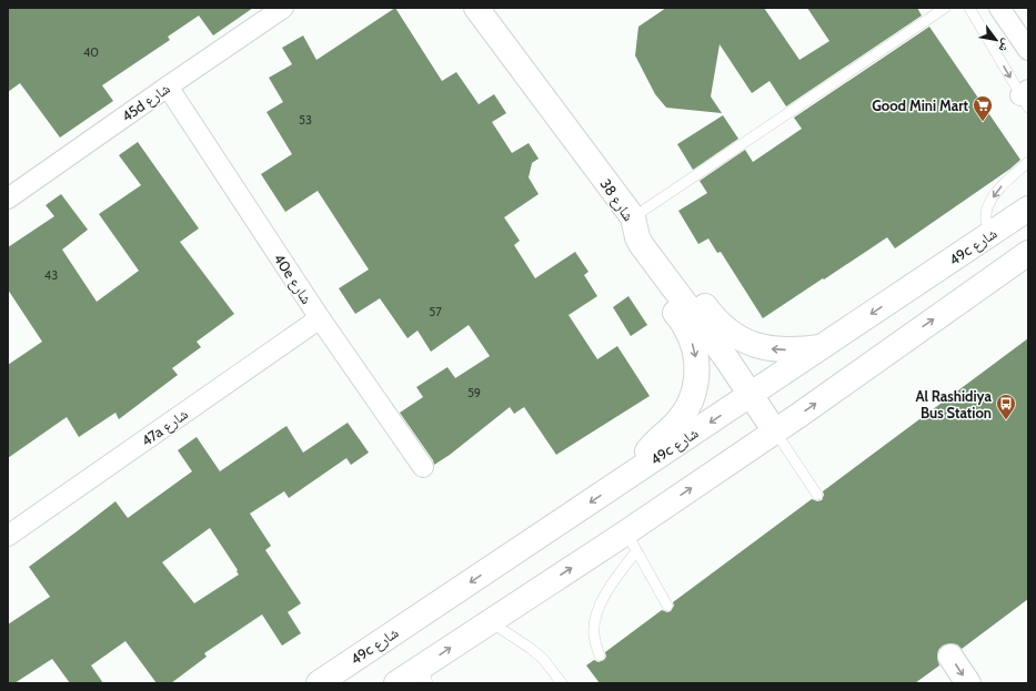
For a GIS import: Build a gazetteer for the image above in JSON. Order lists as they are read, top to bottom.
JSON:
{
  "streets": {
    "main road": ["شارع 38", "49c شارع"],
    "street": ["45d شارع", "40e شارع", "47a شارع"]
  },
  "crossings": [
    ["45d شارع", "40e شارع"],
    ["شارع 38", "49c شارع"],
    ["40e شارع", "47a شارع"]
  ],
  "places": {
    "supermarket": ["Good Mini Mart"],
    "bus stop": ["Al Rashidiya Bus Station"]
  },
  "house_numbers": [
    "40",
    "53",
    "43",
    "57",
    "59"
  ],
  "north": "bottom right"
}
